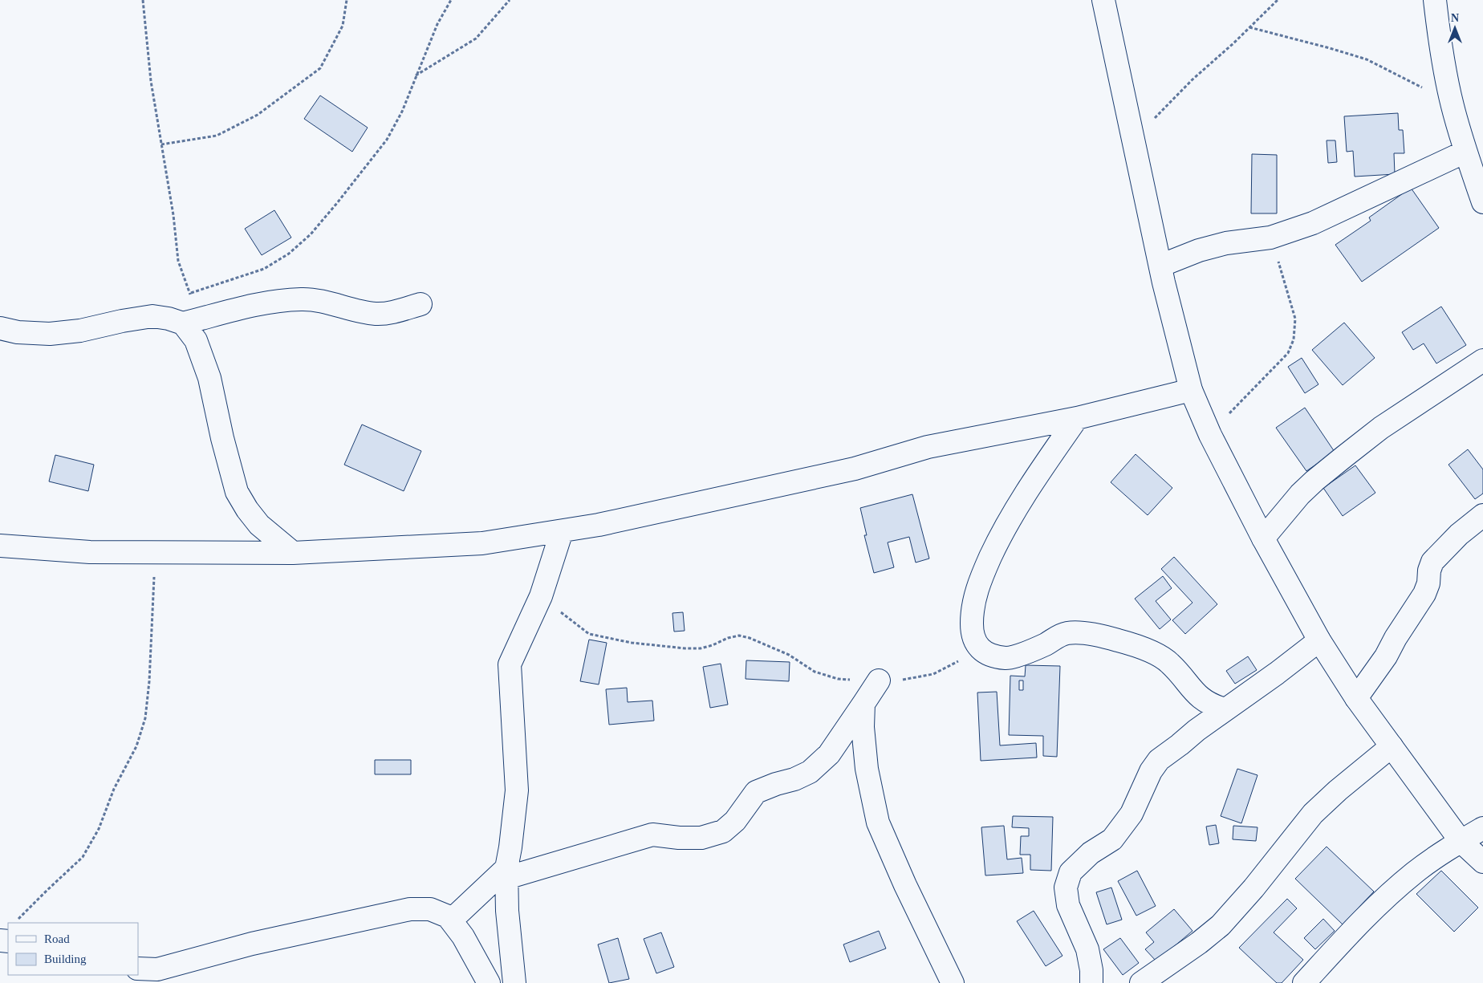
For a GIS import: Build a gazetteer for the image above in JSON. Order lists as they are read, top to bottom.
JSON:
{
  "legend": ["Road", "Building"],
  "north": "top"
}
